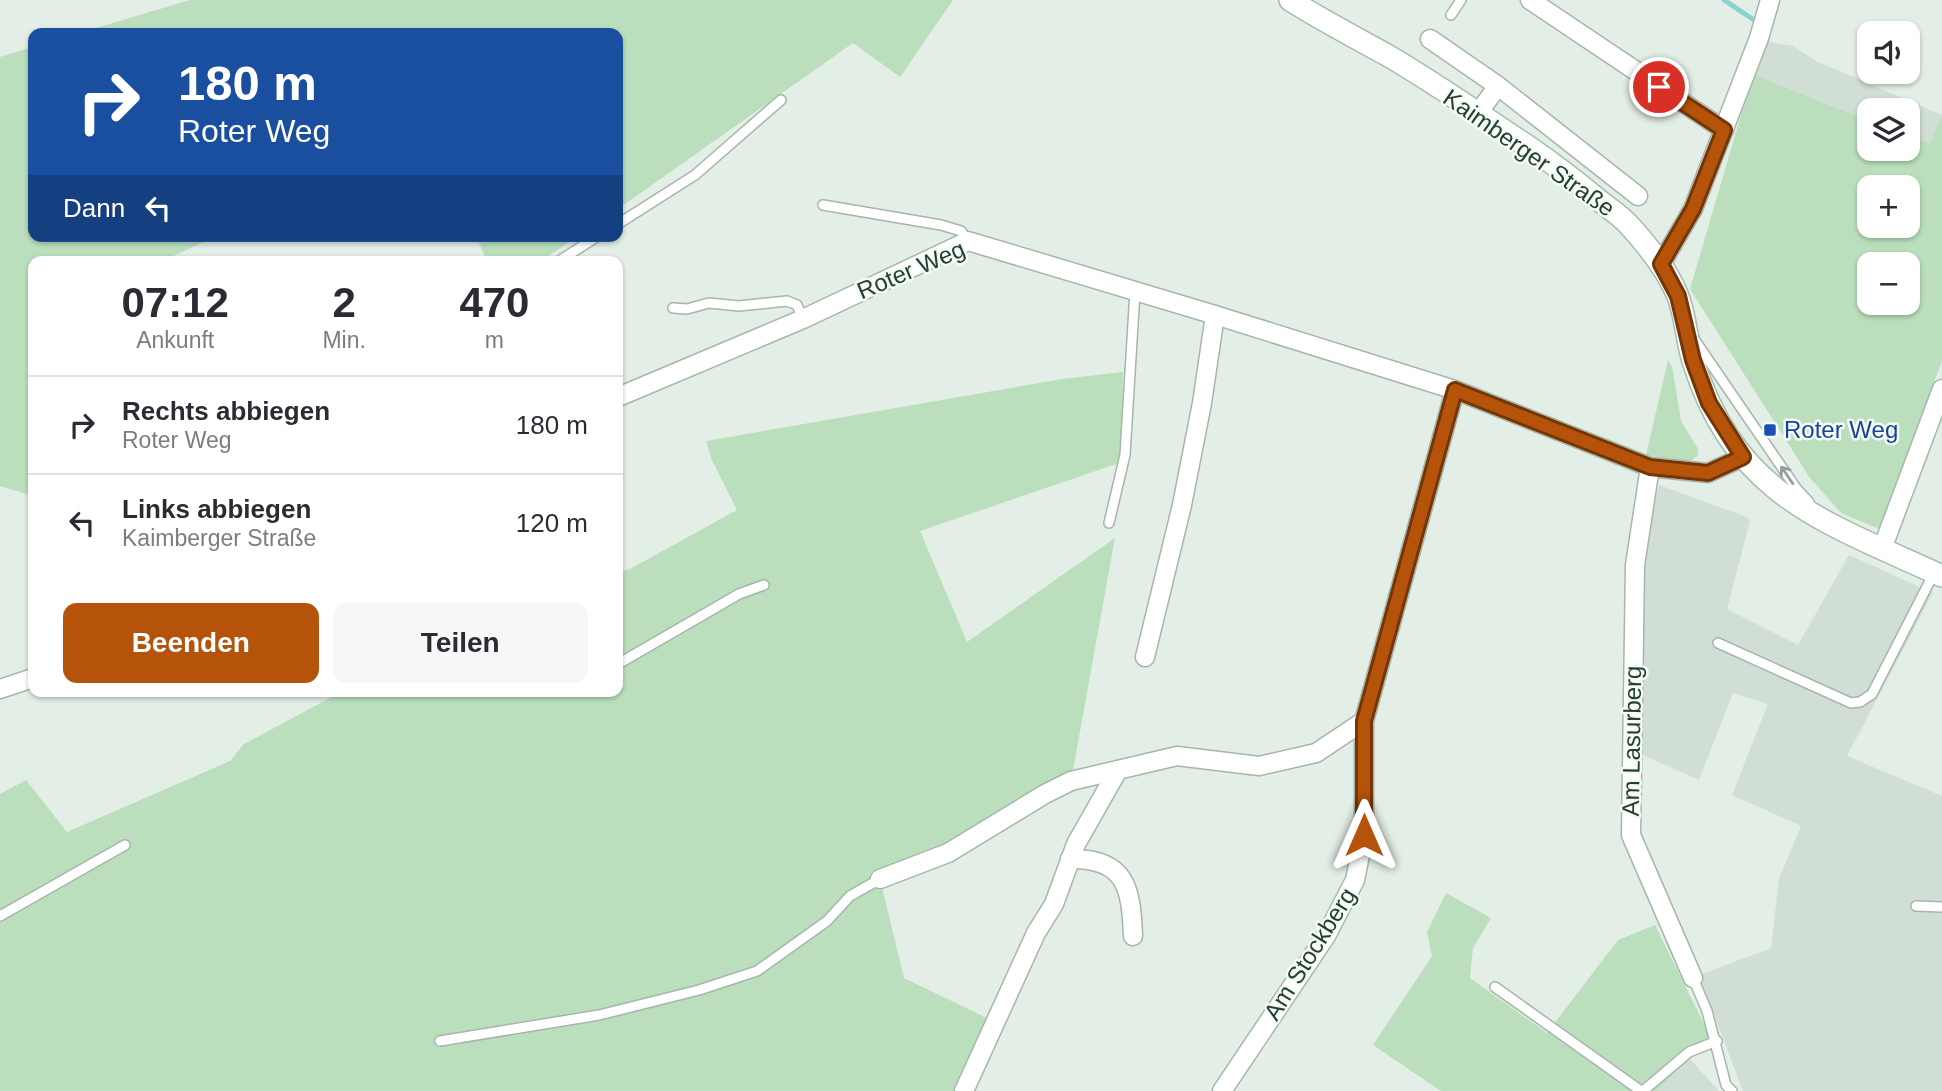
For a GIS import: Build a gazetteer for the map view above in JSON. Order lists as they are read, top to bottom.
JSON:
{
  "streets": {
    "main road": ["Kaimberger Straße"],
    "street": ["Roter Weg", "Am Lasurberg", "Am Stockberg"]
  },
  "crossings": [
    ["Kaimberger Straße", "Roter Weg"],
    ["Roter Weg", "Am Lasurberg"],
    ["Roter Weg", "Am Stockberg"]
  ],
  "places": {
    "transit": ["Roter Weg"]
  },
  "page": {
    "map_buttons": ["+", "−"],
    "turn": ["180 m", "Roter Weg"],
    "then": "Dann",
    "eta": [
      "07:12",
      "Ankunft",
      "2",
      "Min.",
      "470",
      "m"
    ],
    "list": [
      {
        "name": "Rechts abbiegen",
        "note": "Roter Weg",
        "value": "180 m"
      },
      {
        "name": "Links abbiegen",
        "note": "Kaimberger Straße",
        "value": "120 m"
      }
    ],
    "buttons": ["Beenden", "Teilen"]
  }
}
